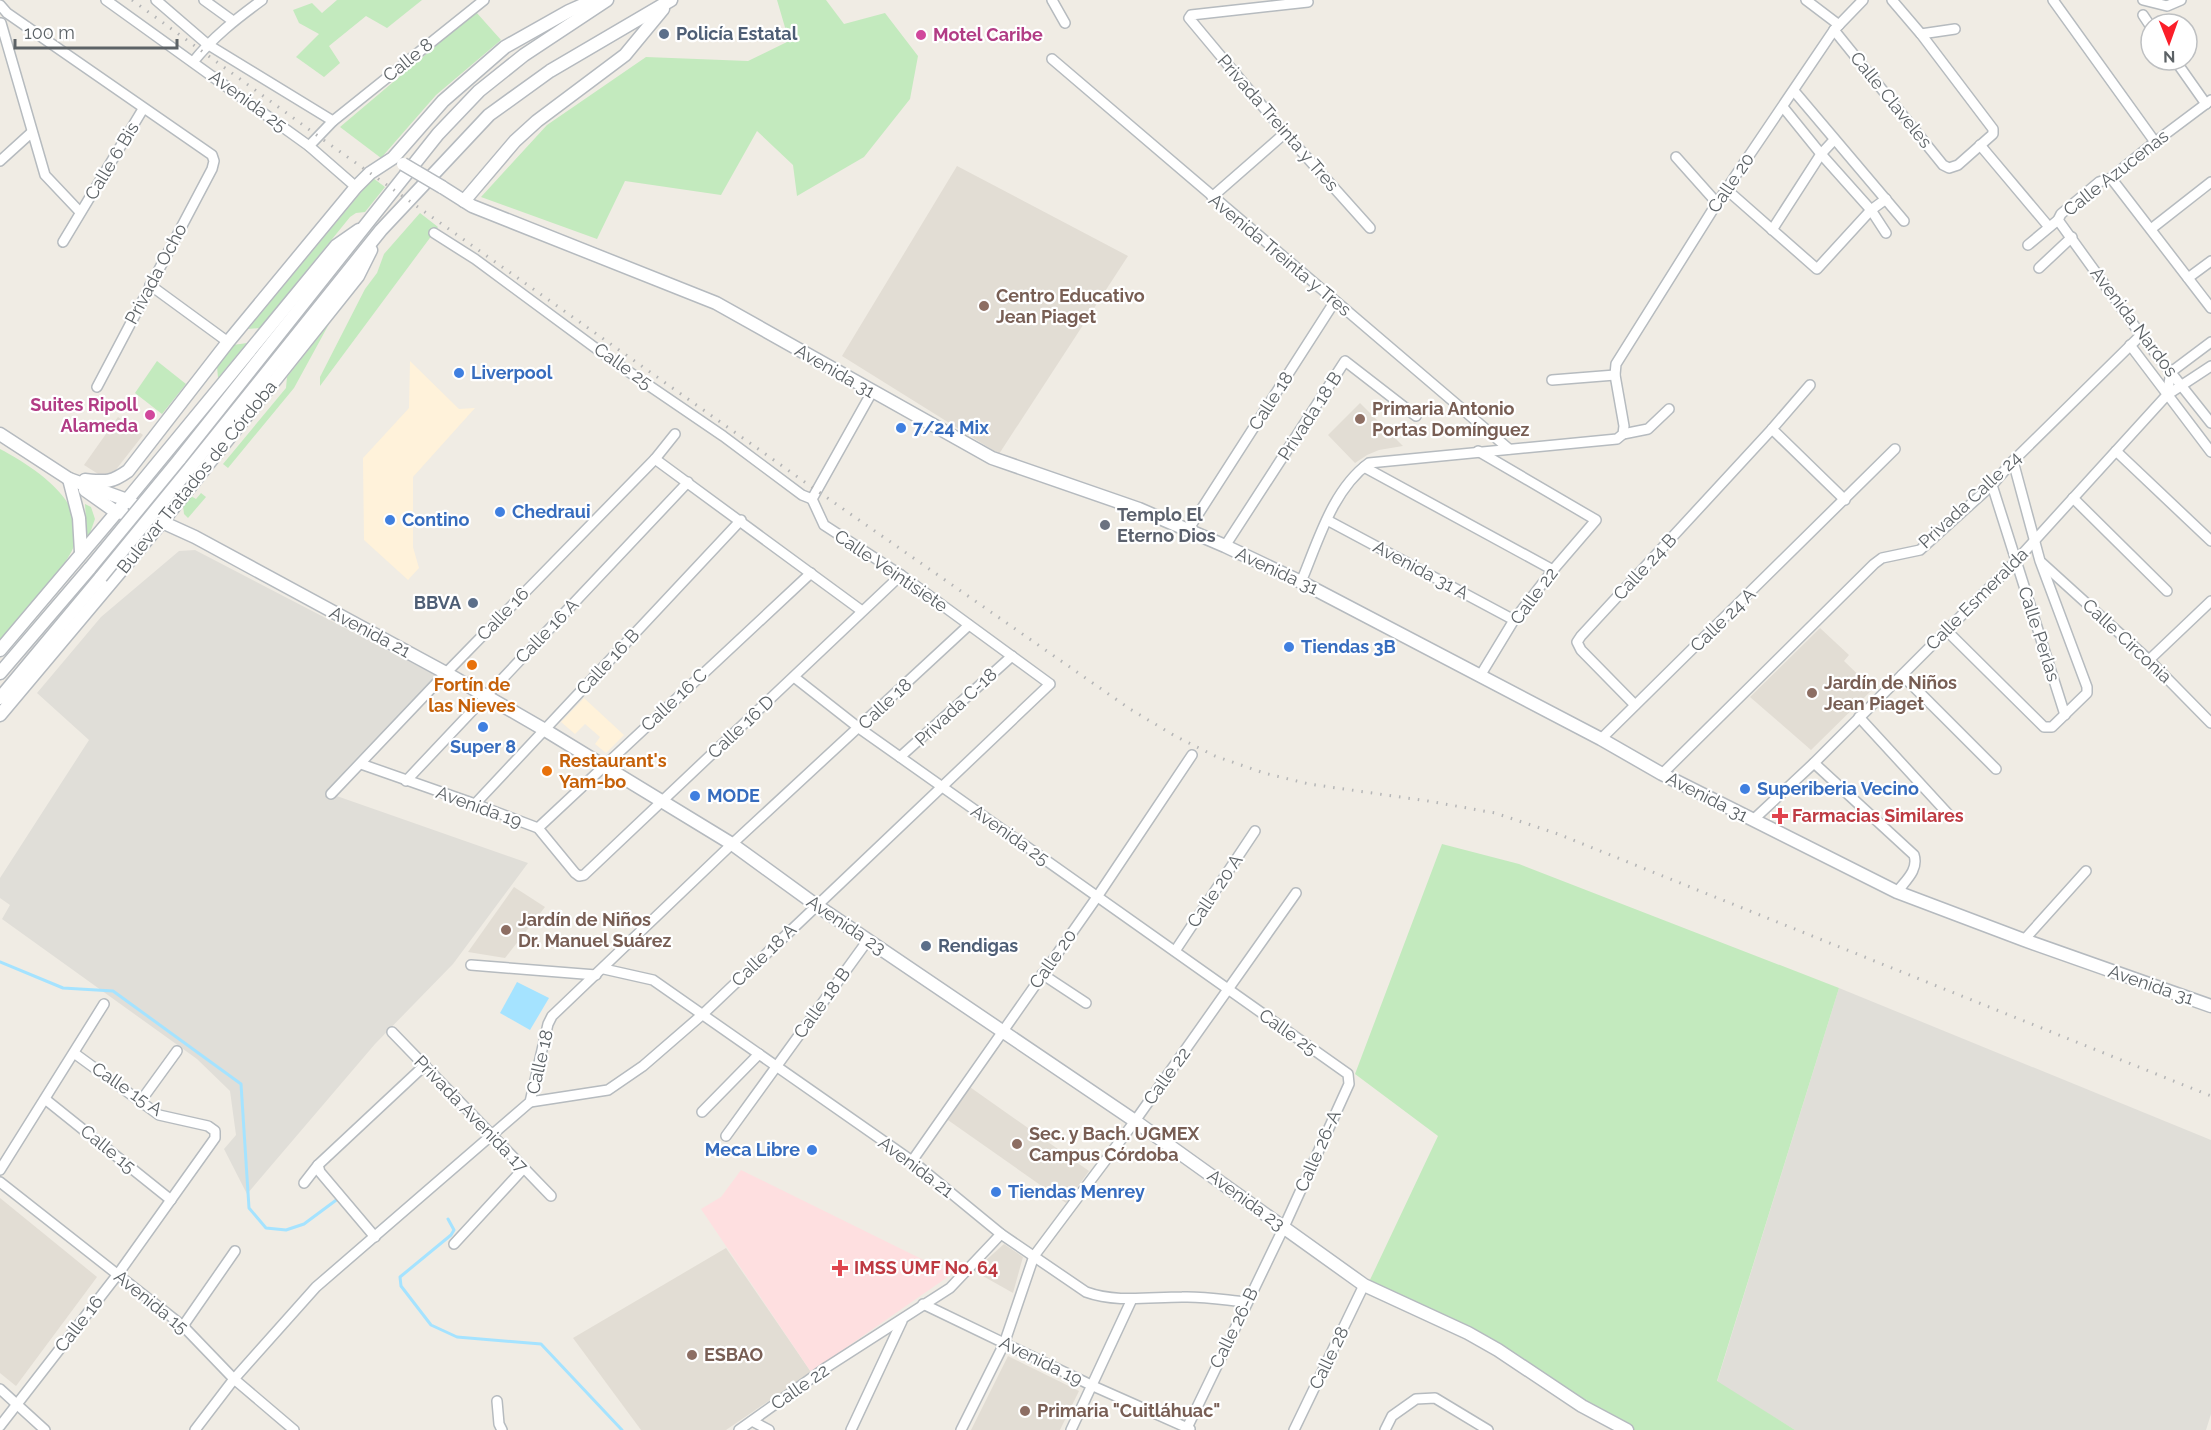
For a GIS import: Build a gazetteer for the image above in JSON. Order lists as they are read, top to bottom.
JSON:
{
  "streets": {
    "street": [
      "Calle 8",
      "Calle Claveles",
      "Avenida 25",
      "Privada Treinta y Tres",
      "Calle 6 Bis",
      "Calle Azucenas",
      "Calle 20",
      "Avenida Treinta y Tres",
      "Privada Ocho",
      "Avenida Nardos",
      "Calle 25",
      "Avenida 31",
      "Calle 18",
      "Privada 18 B",
      "Bulevar Tratados de Córdoba",
      "Privada Calle 24",
      "Calle 24 B",
      "Avenida 31 A",
      "Calle Veintisiete",
      "Calle 22",
      "Calle Esmeralda",
      "Calle 16",
      "Calle 24 A",
      "Calle 16 A",
      "Avenida 21",
      "Calle Perlas",
      "Calle Circonia",
      "Calle 16 B",
      "Calle 16 C",
      "Privada C-18",
      "Calle 16 D",
      "Avenida 19",
      "Calle 20 A",
      "Avenida 23",
      "Calle 18 A",
      "Calle 18 B",
      "Calle 15 A",
      "Privada Avenida 17",
      "Calle 15",
      "Calle 26-A",
      "Avenida 15",
      "Calle 26-B",
      "Calle 28"
    ]
  },
  "crossings": [
    ["Calle 8", "Avenida 25"],
    ["Calle Claveles", "Calle 20"],
    ["Avenida 25", "Calle 20"],
    ["Avenida 25", "Calle 25"],
    ["Avenida 25", "Calle 18"],
    ["Avenida 25", "Calle 22"],
    ["Avenida 25", "Privada C-18"],
    ["Avenida 25", "Calle 16 D"],
    ["Avenida 25", "Calle 20 A"],
    ["Avenida 25", "Calle 18 A"],
    ["Calle 6 Bis", "Privada Ocho"],
    ["Calle Azucenas", "Avenida Nardos"],
    ["Calle 20", "Avenida 21"],
    ["Calle 20", "Avenida 23"],
    ["Avenida Treinta y Tres", "Calle 18"],
    ["Avenida Nardos", "Privada Calle 24"],
    ["Avenida Nardos", "Calle Esmeralda"],
    ["Calle 25", "Calle Veintisiete"],
    ["Calle 25", "Calle 22"],
    ["Calle 25", "Calle 26-A"],
    ["Avenida 31", "Calle 18"],
    ["Avenida 31", "Privada 18 B"],
    ["Avenida 31", "Privada Calle 24"],
    ["Avenida 31", "Calle 22"],
    ["Avenida 31", "Calle Esmeralda"],
    ["Avenida 31", "Calle 24 A"],
    ["Calle 18", "Calle Veintisiete"],
    ["Calle 18", "Avenida 21"],
    ["Calle 18", "Avenida 23"],
    ["Calle 18", "Calle 18 A"],
    ["Calle 18", "Privada Avenida 17"],
    ["Calle 18", "Avenida 15"],
    ["Bulevar Tratados de Córdoba", "Avenida 21"],
    ["Privada Calle 24", "Calle Perlas"],
    ["Calle 24 B", "Calle 24 A"],
    ["Avenida 31 A", "Calle 22"],
    ["Calle Veintisiete", "Privada C-18"],
    ["Calle Veintisiete", "Calle 16 D"],
    ["Calle Veintisiete", "Calle 18 A"],
    ["Calle 22", "Avenida 21"],
    ["Calle 22", "Avenida 19"],
    ["Calle 22", "Avenida 23"],
    ["Calle Esmeralda", "Calle Perlas"],
    ["Calle 16", "Avenida 21"],
    ["Calle 16", "Avenida 19"],
    ["Calle 16", "Calle 15 A"],
    ["Calle 16", "Calle 15"],
    ["Calle 16", "Avenida 15"],
    ["Calle 16 A", "Avenida 21"],
    ["Calle 16 A", "Avenida 19"],
    ["Avenida 21", "Calle 16 B"],
    ["Avenida 21", "Calle 16 C"],
    ["Avenida 21", "Calle 16 D"],
    ["Avenida 21", "Avenida 23"],
    ["Avenida 21", "Calle 18 A"],
    ["Avenida 21", "Calle 18 B"],
    ["Avenida 21", "Calle 26-B"],
    ["Calle 16 B", "Avenida 19"],
    ["Calle 16 C", "Avenida 19"],
    ["Calle 16 D", "Avenida 19"],
    ["Avenida 19", "Calle 26-B"],
    ["Avenida 23", "Calle 18 A"],
    ["Avenida 23", "Calle 18 B"],
    ["Avenida 23", "Calle 26-A"],
    ["Avenida 23", "Calle 26-B"],
    ["Avenida 23", "Calle 28"],
    ["Calle 26-A", "Calle 26-B"]
  ],
  "places": {
    "other": [
      "Policía Estatal",
      "Motel Caribe",
      "Centro Educativo Jean Piaget",
      "Liverpool",
      "Suites Ripoll Alameda",
      "Primaria Antonio Portas Domínguez",
      "7/24 Mix",
      "Chedraui",
      "Contino",
      "Templo El Eterno Dios",
      "BBVA",
      "Tiendas 3B",
      "Fortín de las Nieves",
      "Jardín de Niños Jean Piaget",
      "Super 8",
      "Restaurant's Yam-bo",
      "Superiberia Vecino",
      "MODE",
      "Jardín de Niños Dr. Manuel Suárez",
      "Rendigas",
      "Sec. y Bach. UGMEX Campus Córdoba",
      "Meca Libre",
      "Tiendas Menrey",
      "ESBAO",
      "Primaria \"Cuitláhuac\""
    ],
    "health": ["Farmacias Similares", "IMSS UMF No. 64"]
  },
  "scale_bar": "100 m",
  "north": "bottom"
}
